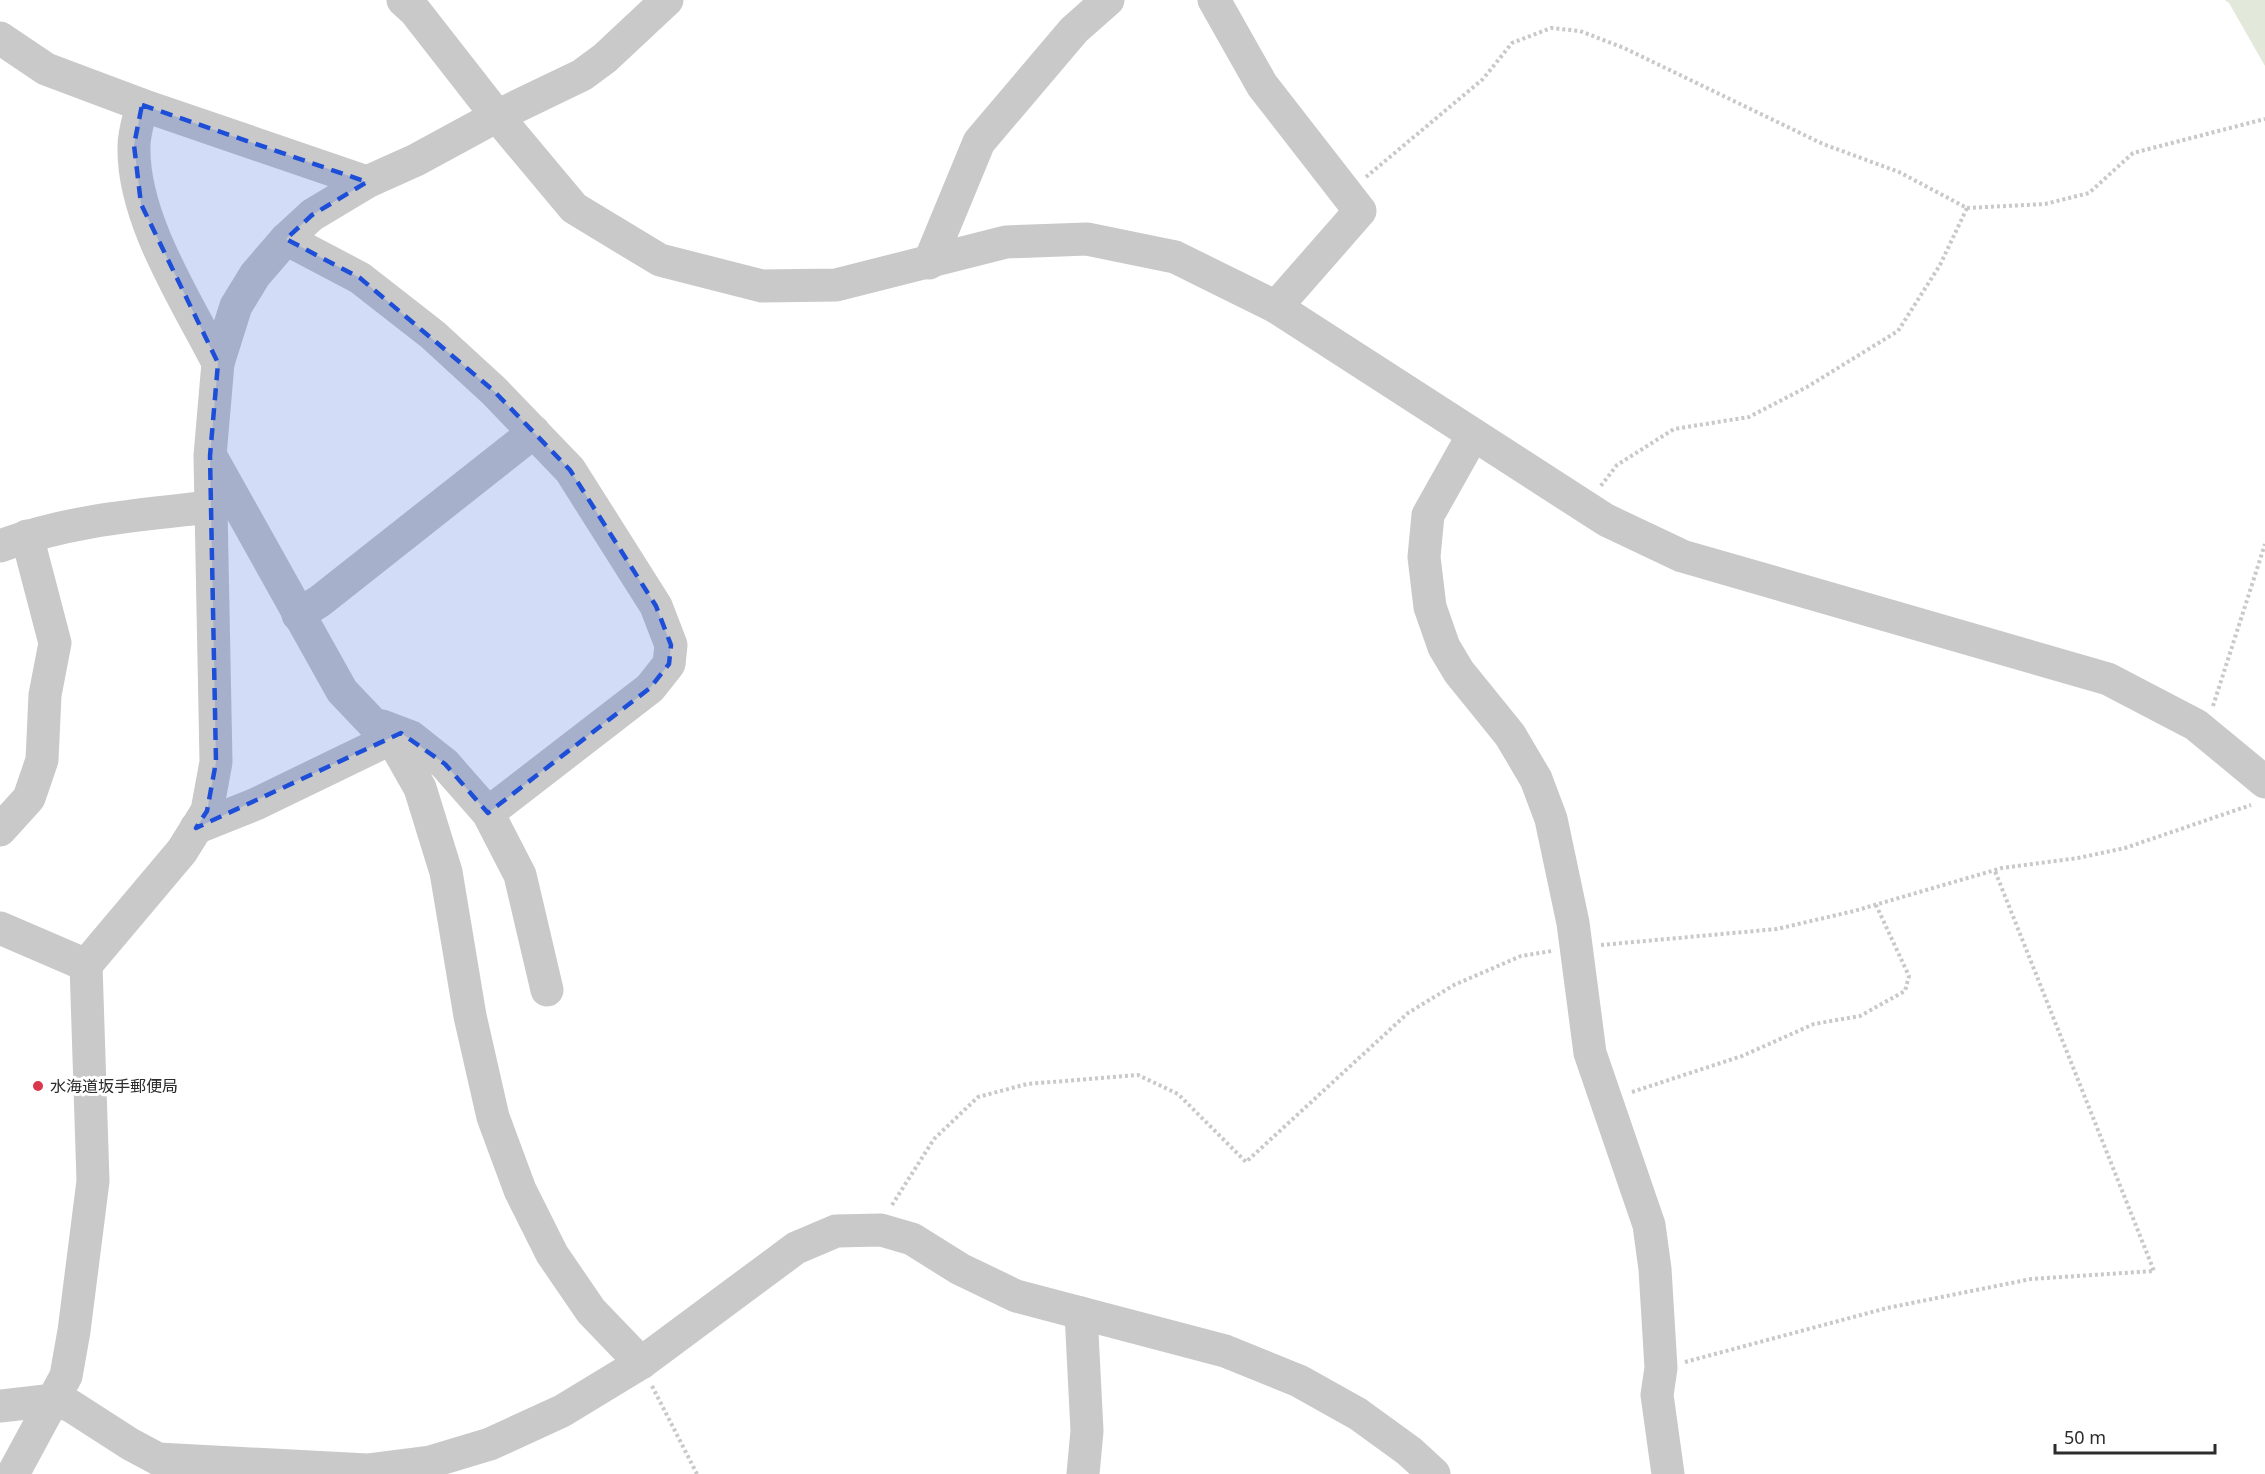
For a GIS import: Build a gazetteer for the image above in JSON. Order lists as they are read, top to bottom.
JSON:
{
  "places": ["水海道坂手郵便局"],
  "scale_bar": "50 m"
}
